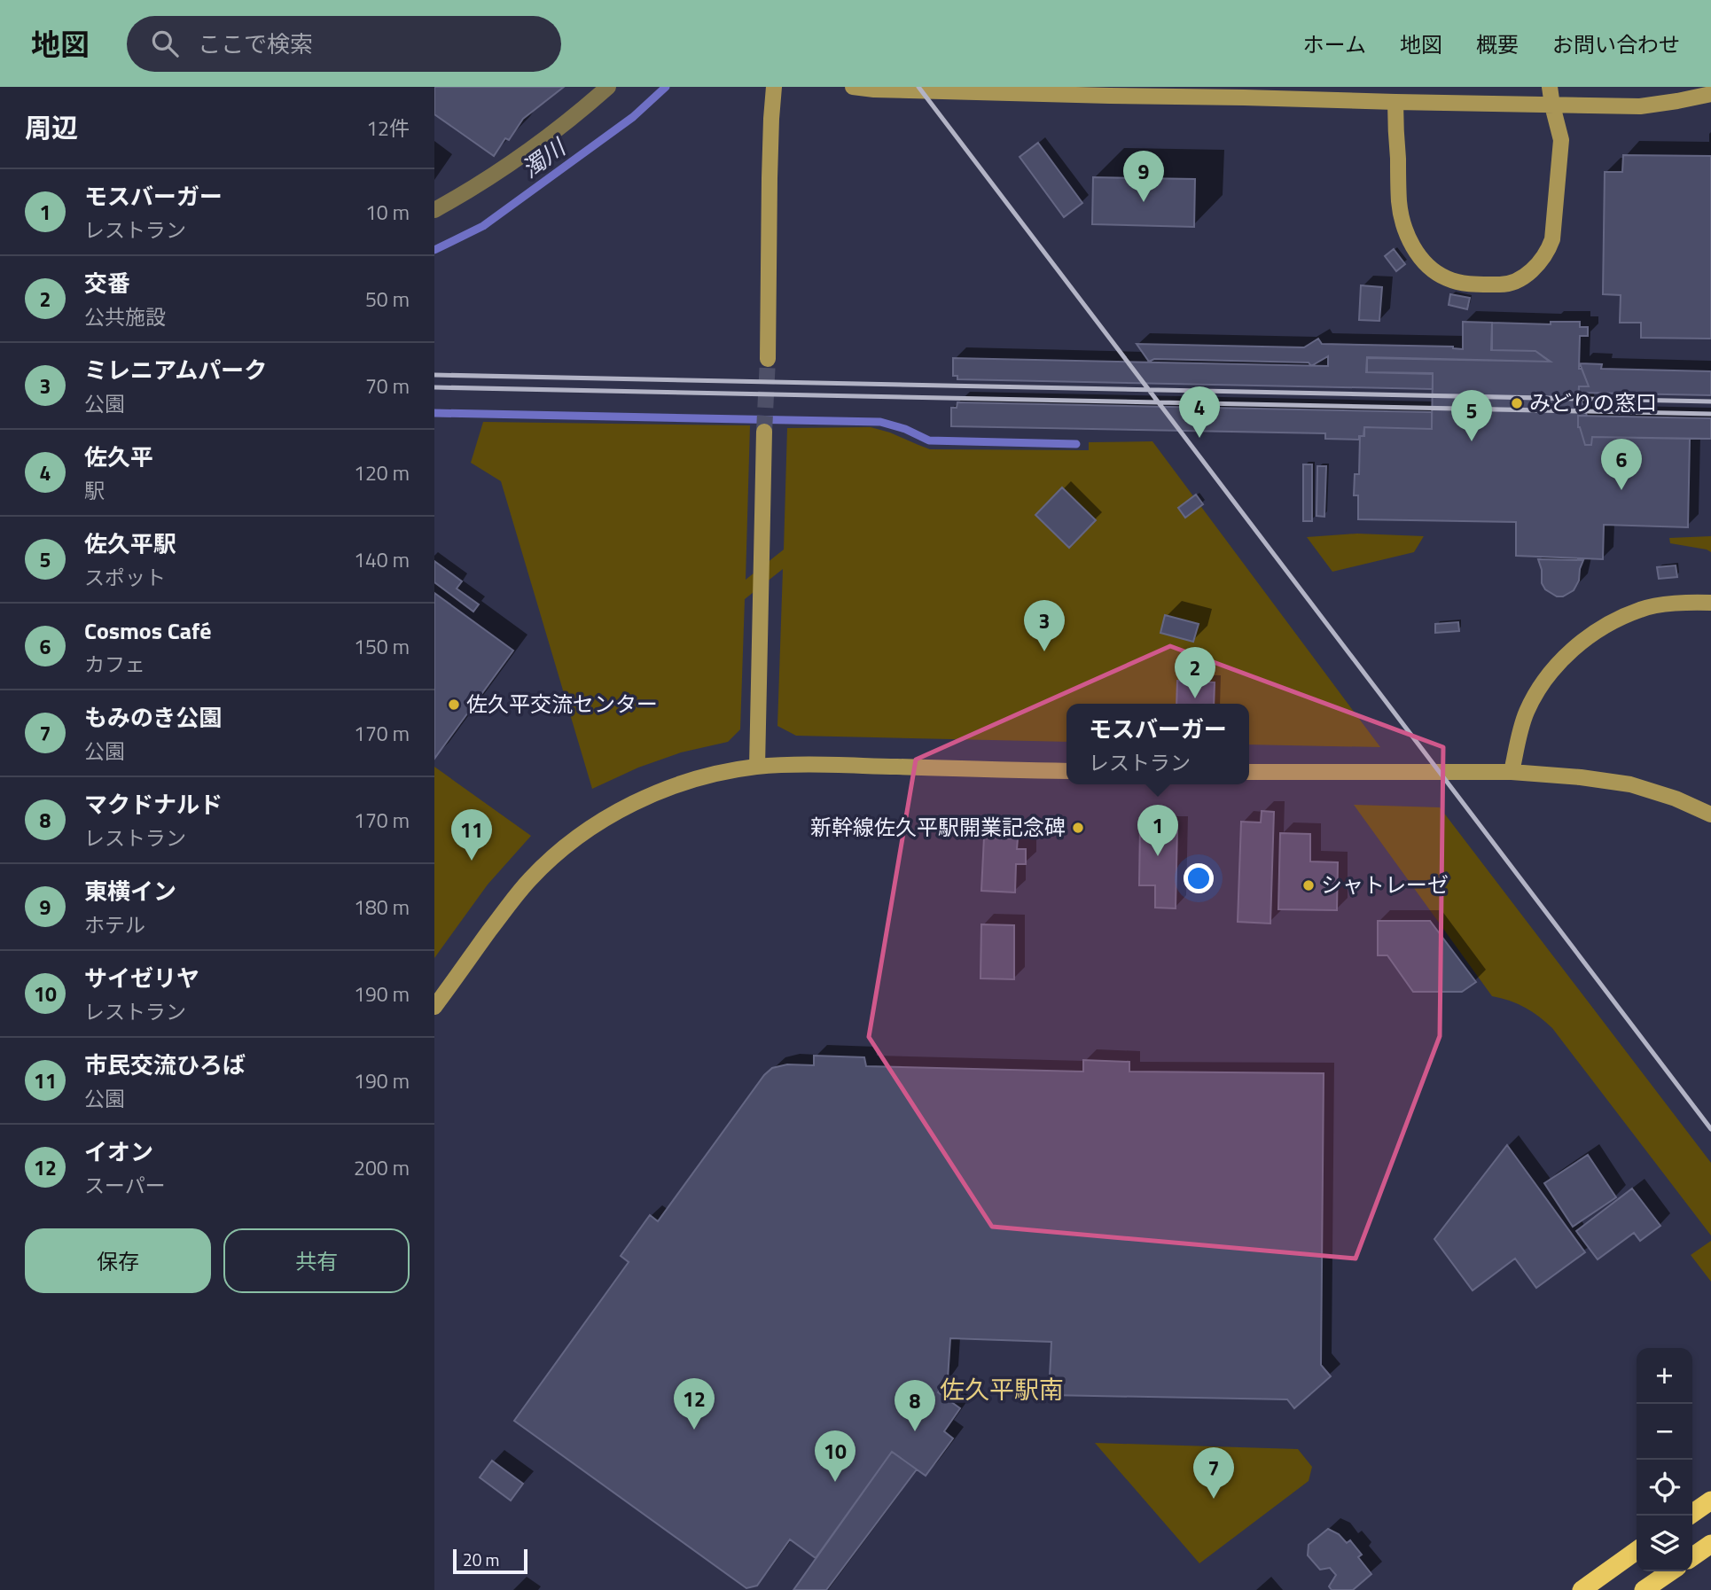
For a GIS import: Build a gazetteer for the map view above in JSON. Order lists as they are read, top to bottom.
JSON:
{
  "districts": ["佐久平駅南"],
  "water": ["濁川"],
  "places": [
    "みどりの窓口",
    "佐久平交流センター",
    "新幹線佐久平駅開業記念碑",
    "シャトレーゼ"
  ],
  "scale_bar": "20 m",
  "page": {
    "header": "地図",
    "search": "ここで検索",
    "nav": [
      "ホーム",
      "地図",
      "概要",
      "お問い合わせ"
    ],
    "heading": ["周辺", "12件"],
    "pins": [
      "9",
      "4",
      "5",
      "6",
      "3",
      "2",
      "1",
      "11",
      "12",
      "8",
      "10",
      "7"
    ],
    "list": [
      {
        "mark": "1",
        "name": "モスバーガー",
        "note": "レストラン",
        "value": "10 m"
      },
      {
        "mark": "2",
        "name": "交番",
        "note": "公共施設",
        "value": "50 m"
      },
      {
        "mark": "3",
        "name": "ミレニアムパーク",
        "note": "公園",
        "value": "70 m"
      },
      {
        "mark": "4",
        "name": "佐久平",
        "note": "駅",
        "value": "120 m"
      },
      {
        "mark": "5",
        "name": "佐久平駅",
        "note": "スポット",
        "value": "140 m"
      },
      {
        "mark": "6",
        "name": "Cosmos Café",
        "note": "カフェ",
        "value": "150 m"
      },
      {
        "mark": "7",
        "name": "もみのき公園",
        "note": "公園",
        "value": "170 m"
      },
      {
        "mark": "8",
        "name": "マクドナルド",
        "note": "レストラン",
        "value": "170 m"
      },
      {
        "mark": "9",
        "name": "東横イン",
        "note": "ホテル",
        "value": "180 m"
      },
      {
        "mark": "10",
        "name": "サイゼリヤ",
        "note": "レストラン",
        "value": "190 m"
      },
      {
        "mark": "11",
        "name": "市民交流ひろば",
        "note": "公園",
        "value": "190 m"
      },
      {
        "mark": "12",
        "name": "イオン",
        "note": "スーパー",
        "value": "200 m"
      }
    ],
    "popup": ["モスバーガー", "レストラン"],
    "buttons": ["保存", "共有"],
    "map_buttons": ["+", "−"],
    "scale": "20 m"
  }
}
